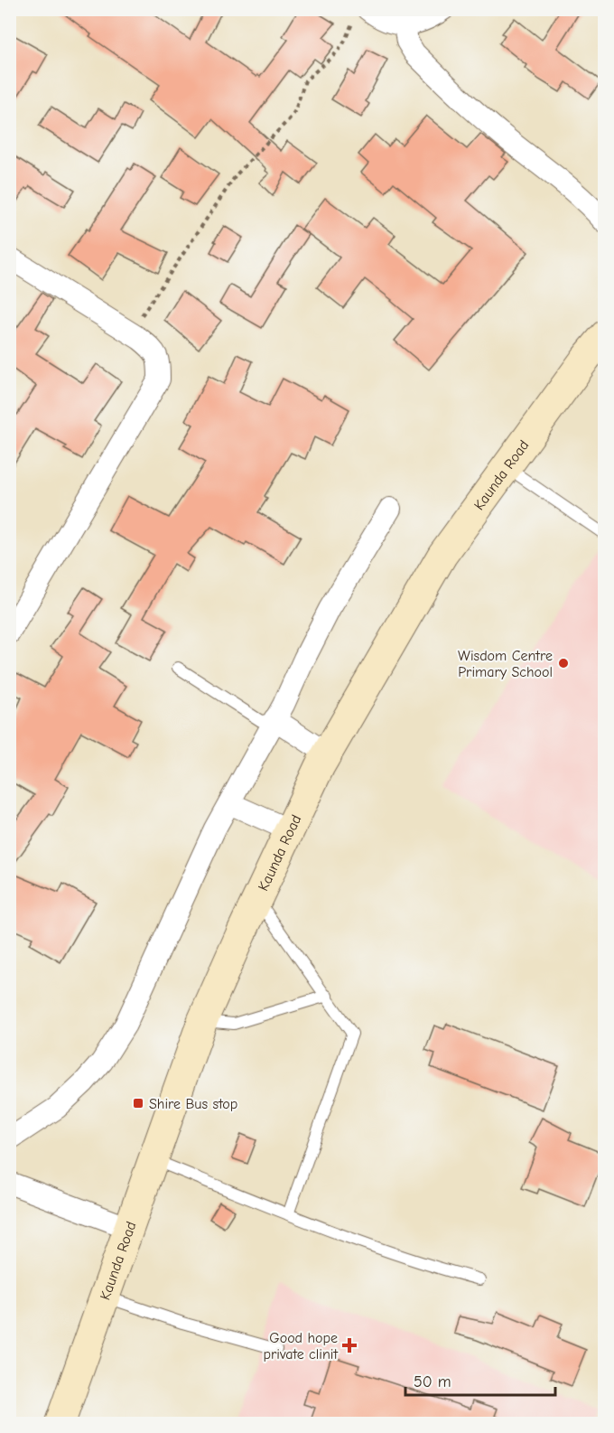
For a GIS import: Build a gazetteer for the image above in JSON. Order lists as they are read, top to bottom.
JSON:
{
  "streets": {
    "main road": ["Kaunda Road"]
  },
  "places": {
    "other": ["Wisdom Centre Primary School"],
    "transit": ["Shire Bus stop"],
    "health": ["Good hope private clinit"]
  },
  "scale_bar": "50 m"
}
